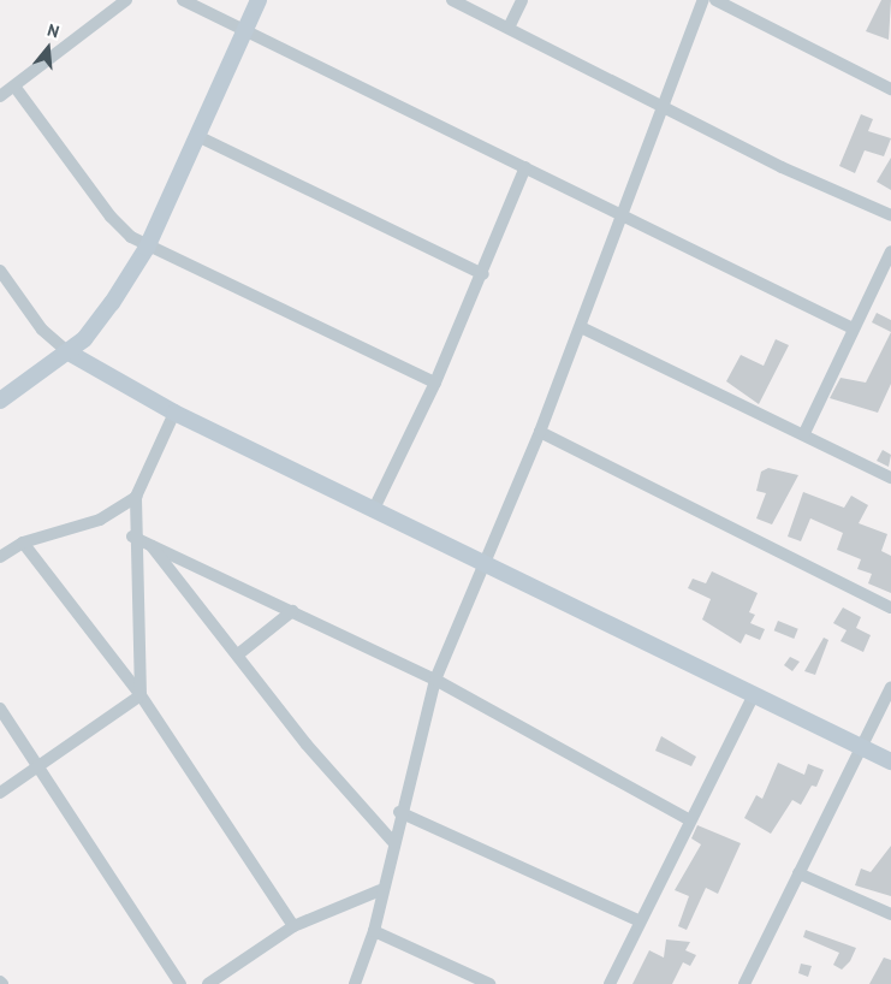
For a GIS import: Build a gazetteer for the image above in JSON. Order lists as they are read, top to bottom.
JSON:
{
  "north": "top"
}
